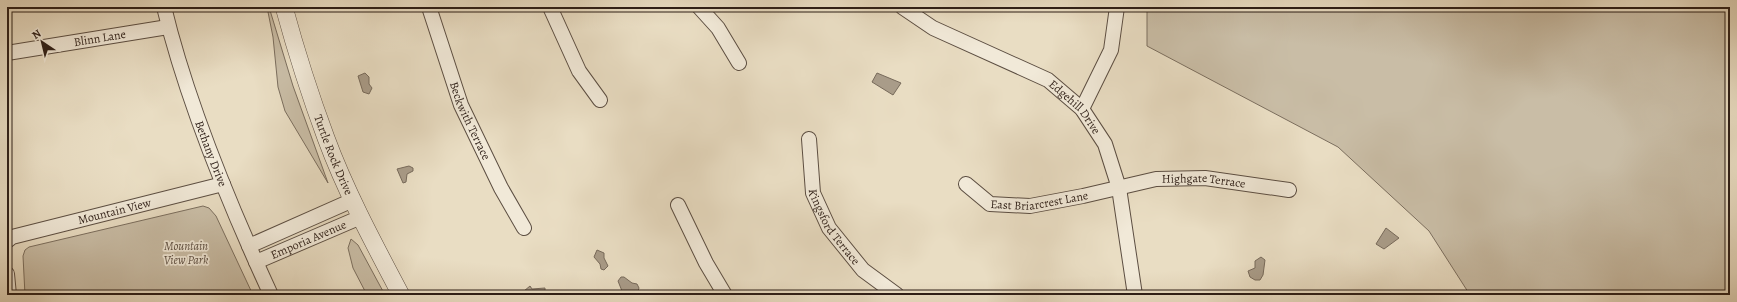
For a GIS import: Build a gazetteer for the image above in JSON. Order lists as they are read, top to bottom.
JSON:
{
  "streets": {
    "street": [
      "Blinn Lane",
      "Edgehill Drive",
      "Beckwith Terrace",
      "Bethany Drive",
      "Turtle Rock Drive",
      "Highgate Terrace",
      "East Briarcrest Lane",
      "Mountain View",
      "Kingsford Terrace",
      "Emporia Avenue"
    ]
  },
  "crossings": [
    ["Blinn Lane", "Bethany Drive"],
    ["Edgehill Drive", "Highgate Terrace"],
    ["Edgehill Drive", "East Briarcrest Lane"],
    ["Bethany Drive", "Mountain View"],
    ["Bethany Drive", "Emporia Avenue"],
    ["Turtle Rock Drive", "Emporia Avenue"],
    ["Highgate Terrace", "East Briarcrest Lane"]
  ],
  "parks": ["Mountain View Park"],
  "north": "top left"
}
